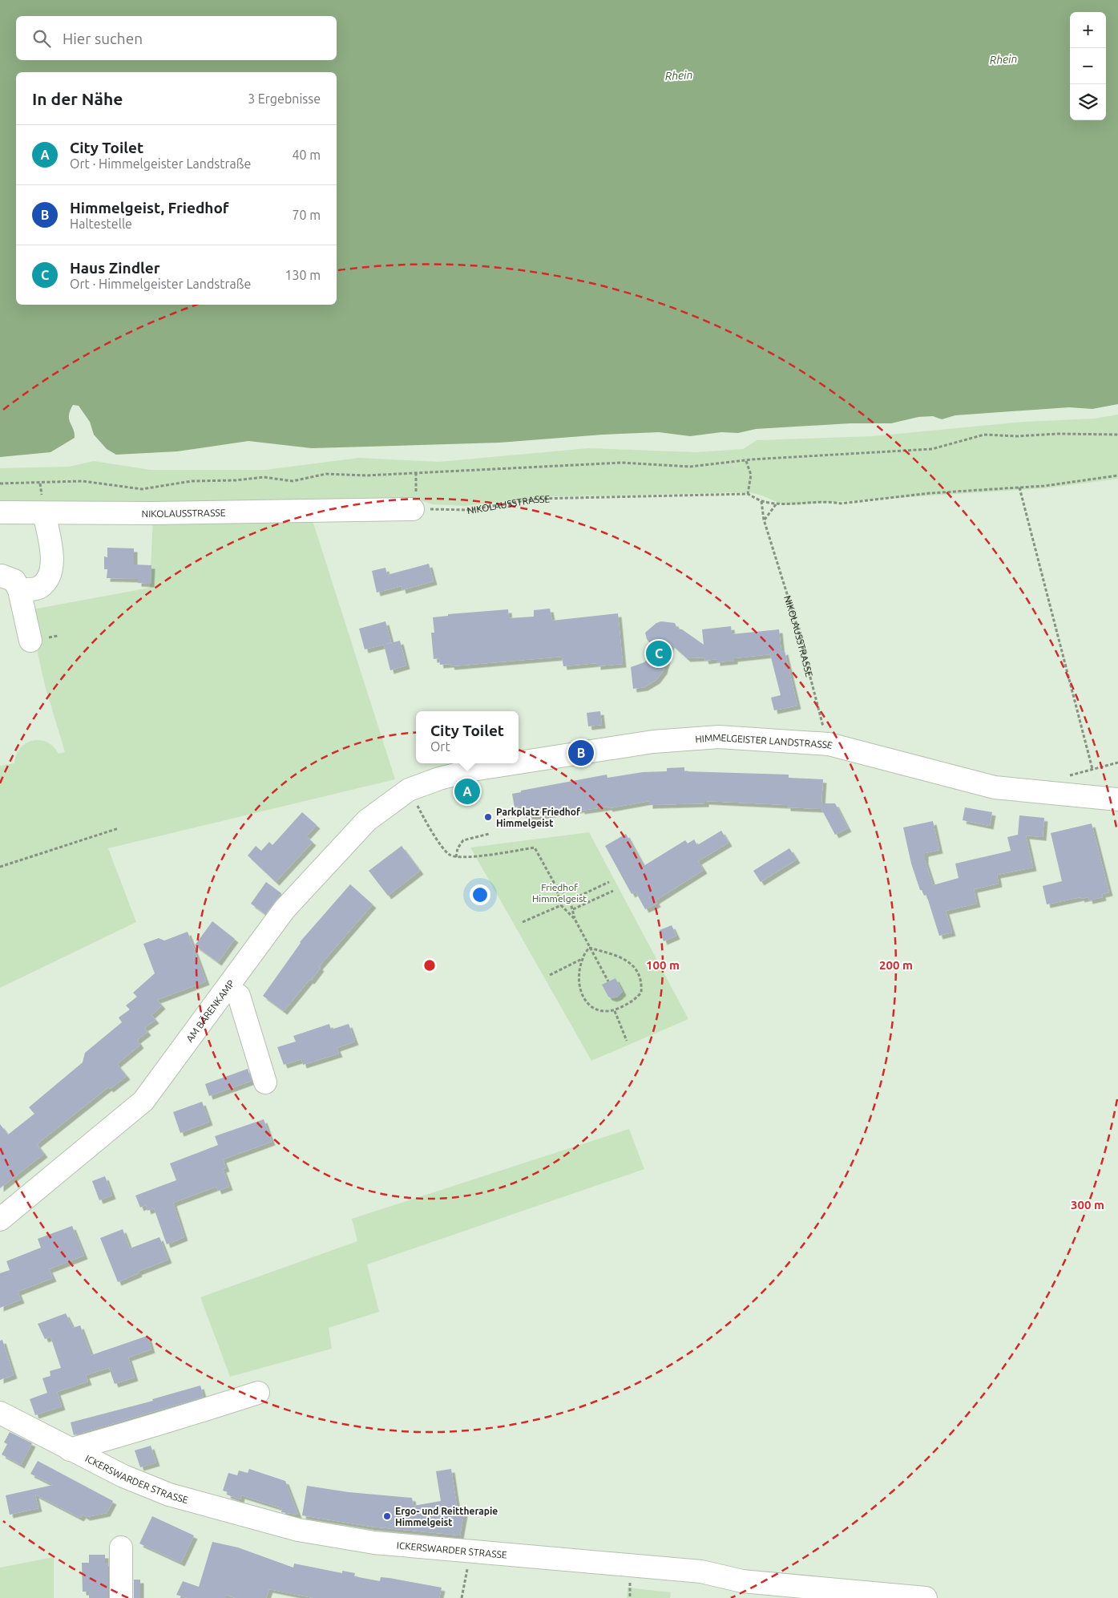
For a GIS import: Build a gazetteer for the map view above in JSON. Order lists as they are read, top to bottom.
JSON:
{
  "streets": {
    "street": [
      "NIKOLAUSSTRASSE",
      "HIMMELGEISTER LANDSTRASSE",
      "AM BÄRENKAMP",
      "ICKERSWARDER STRASSE"
    ]
  },
  "crossings": [
    ["NIKOLAUSSTRASSE", "HIMMELGEISTER LANDSTRASSE"],
    ["HIMMELGEISTER LANDSTRASSE", "AM BÄRENKAMP"]
  ],
  "water": ["Rhein"],
  "parks": ["Friedhof Himmelgeist"],
  "places": ["Parkplatz Friedhof Himmelgeist", "Ergo- und Reittherapie Himmelgeist"],
  "page": {
    "map_buttons": ["+", "−"],
    "search": "Hier suchen",
    "heading": ["In der Nähe", "3 Ergebnisse"],
    "list": [
      {
        "mark": "A",
        "name": "City Toilet",
        "note": "Ort · Himmelgeister Landstraße",
        "value": "40 m"
      },
      {
        "mark": "B",
        "name": "Himmelgeist, Friedhof",
        "note": "Haltestelle",
        "value": "70 m"
      },
      {
        "mark": "C",
        "name": "Haus Zindler",
        "note": "Ort · Himmelgeister Landstraße",
        "value": "130 m"
      }
    ],
    "pins": ["C", "B", "A"],
    "popup": ["City Toilet", "Ort"]
  },
  "rings": ["100 m", "200 m", "300 m"]
}
